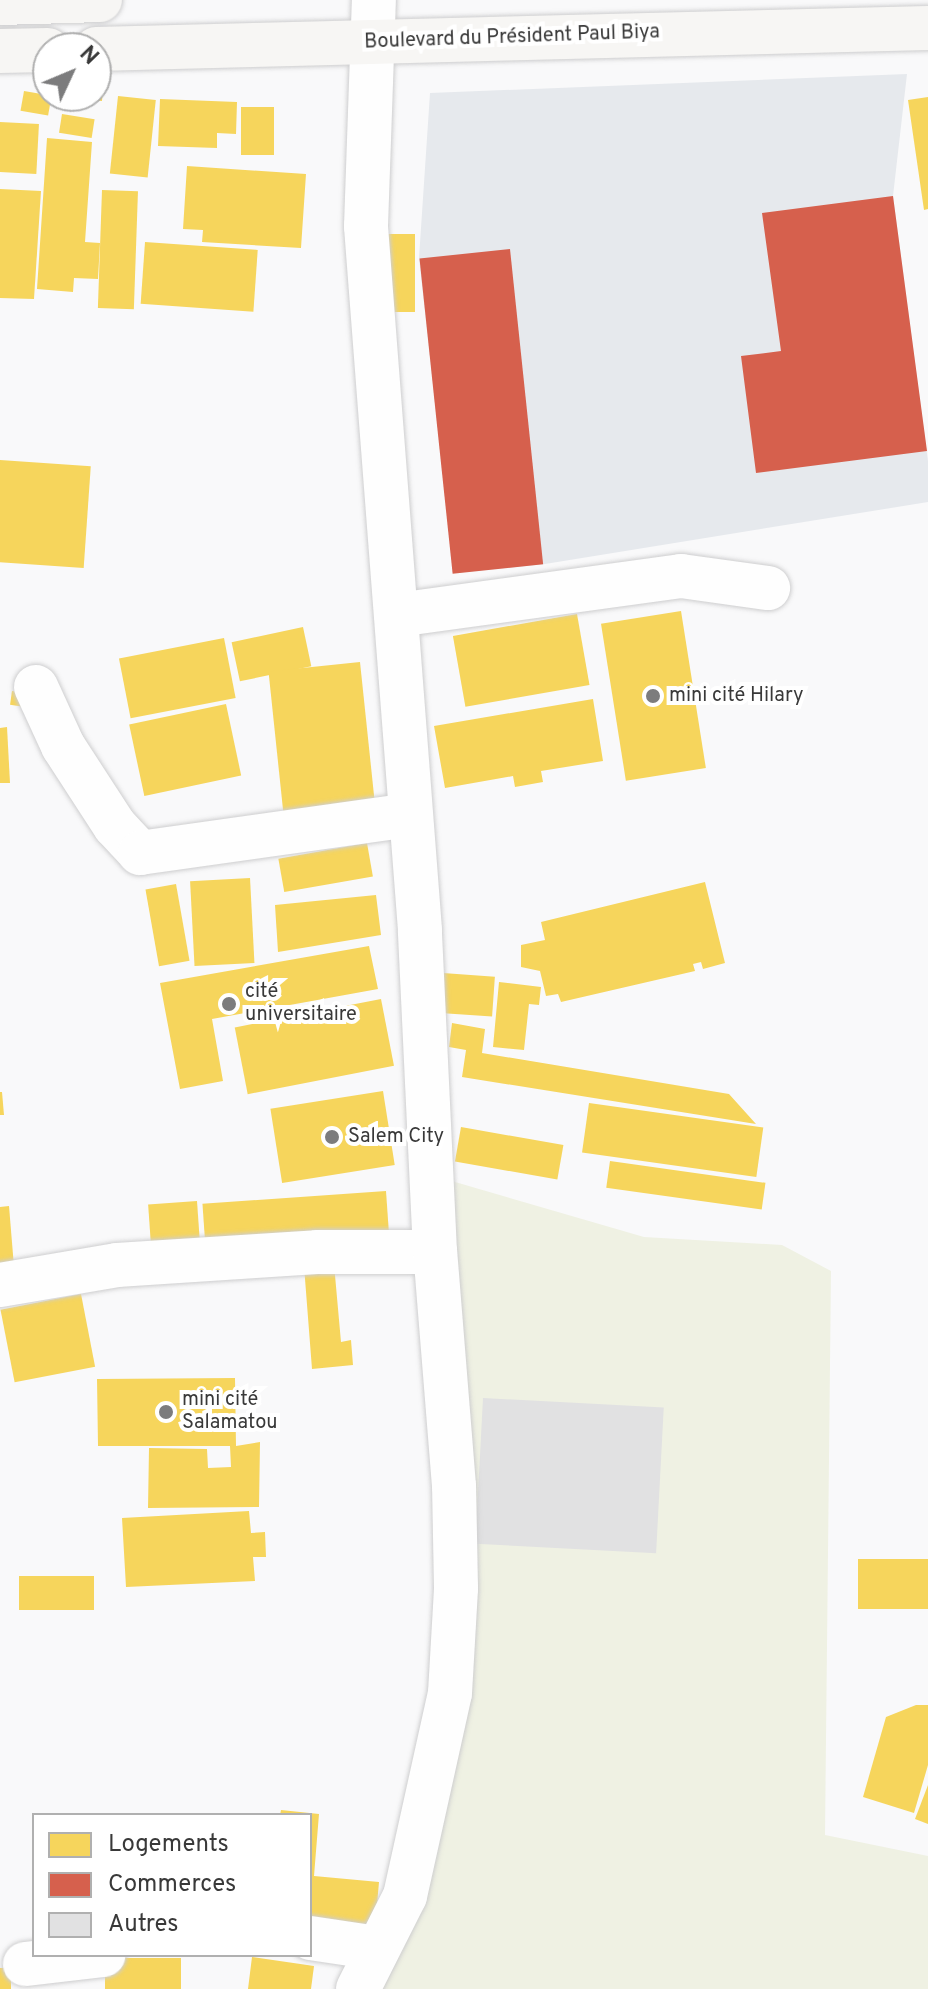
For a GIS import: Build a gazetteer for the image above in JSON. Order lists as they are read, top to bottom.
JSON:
{
  "streets": {
    "main road": ["Boulevard du Président Paul Biya"]
  },
  "places": [
    "mini cité Hilary",
    "cité universitaire",
    "Salem City",
    "mini cité Salamatou"
  ],
  "legend": ["Logements", "Commerces", "Autres"],
  "north": "top right"
}
